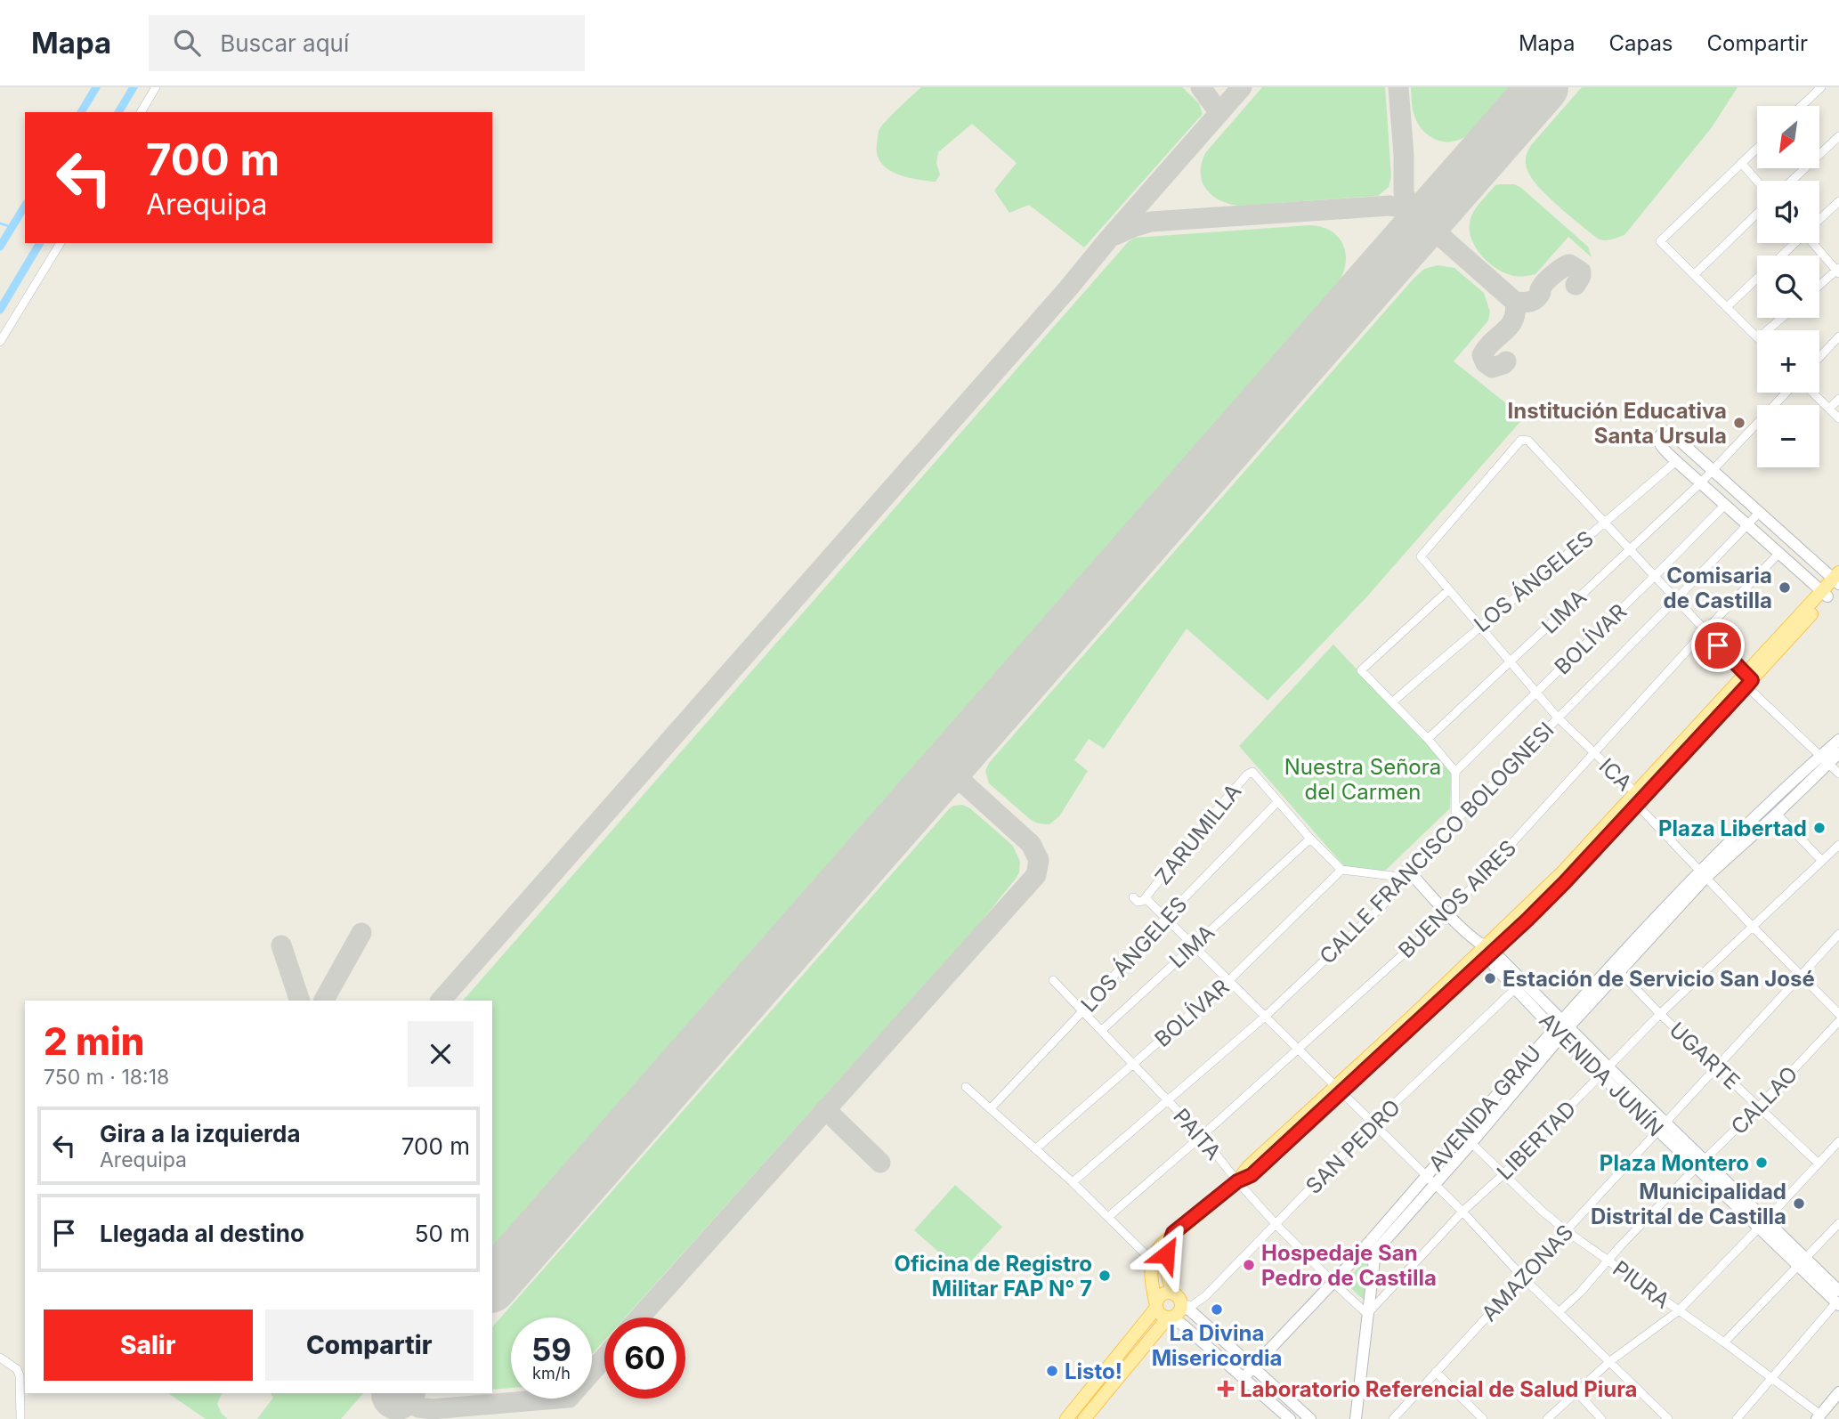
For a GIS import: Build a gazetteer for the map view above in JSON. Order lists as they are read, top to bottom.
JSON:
{
  "streets": {
    "street": [
      "LOS ÁNGELES",
      "LIMA",
      "BOLÍVAR",
      "ICA",
      "ZARUMILLA",
      "CALLE FRANCISCO BOLOGNESI",
      "BUENOS AIRES",
      "UGARTE",
      "AVENIDA JUNÍN",
      "CALLAO",
      "AVENIDA GRAU",
      "PAITA",
      "LIBERTAD",
      "SAN PEDRO",
      "AMAZONAS",
      "PIURA"
    ]
  },
  "crossings": [
    ["LOS ÁNGELES", "ICA"],
    ["LOS ÁNGELES", "ZARUMILLA"],
    ["LOS ÁNGELES", "PAITA"],
    ["LIMA", "ICA"],
    ["LIMA", "PAITA"],
    ["BOLÍVAR", "ICA"],
    ["BOLÍVAR", "PAITA"],
    ["ICA", "CALLE FRANCISCO BOLOGNESI"],
    ["ICA", "BUENOS AIRES"],
    ["ICA", "AVENIDA GRAU"],
    ["ICA", "LIBERTAD"],
    ["ICA", "AMAZONAS"],
    ["CALLE FRANCISCO BOLOGNESI", "AVENIDA JUNÍN"],
    ["CALLE FRANCISCO BOLOGNESI", "PAITA"],
    ["BUENOS AIRES", "AVENIDA JUNÍN"],
    ["BUENOS AIRES", "PAITA"],
    ["UGARTE", "CALLAO"],
    ["UGARTE", "AVENIDA GRAU"],
    ["UGARTE", "LIBERTAD"],
    ["UGARTE", "AMAZONAS"],
    ["AVENIDA JUNÍN", "CALLAO"],
    ["AVENIDA JUNÍN", "AVENIDA GRAU"],
    ["AVENIDA JUNÍN", "LIBERTAD"],
    ["AVENIDA JUNÍN", "SAN PEDRO"],
    ["AVENIDA JUNÍN", "AMAZONAS"],
    ["CALLAO", "PIURA"],
    ["AVENIDA GRAU", "PAITA"],
    ["AVENIDA GRAU", "LIBERTAD"],
    ["AVENIDA GRAU", "PIURA"],
    ["PAITA", "LIBERTAD"],
    ["PAITA", "SAN PEDRO"],
    ["LIBERTAD", "PIURA"],
    ["AMAZONAS", "PIURA"]
  ],
  "parks": ["Nuestra Señora del Carmen"],
  "places": {
    "other": [
      "Institución Educativa Santa Ursula",
      "Comisaria de Castilla",
      "Plaza Libertad",
      "Estación de Servicio San José",
      "Plaza Montero",
      "Municipalidad Distrital de Castilla",
      "Hospedaje San Pedro de Castilla",
      "Oficina de Registro Militar FAP N° 7",
      "La Divina Misericordia",
      "Listo!"
    ],
    "health": ["Laboratorio Referencial de Salud Piura"]
  },
  "north": "bottom left",
  "page": {
    "header": "Mapa",
    "search": "Buscar aquí",
    "nav": ["Mapa", "Capas", "Compartir"],
    "map_buttons": ["+", "−"],
    "turn": ["700 m", "Arequipa"],
    "heading": ["2 min", "750 m · 18:18"],
    "list": [
      {
        "name": "Gira a la izquierda",
        "note": "Arequipa",
        "value": "700 m"
      },
      {
        "name": "Llegada al destino",
        "value": "50 m"
      }
    ],
    "buttons": ["Salir", "Compartir"],
    "speed": "59 km/h",
    "limit": "60"
  }
}
